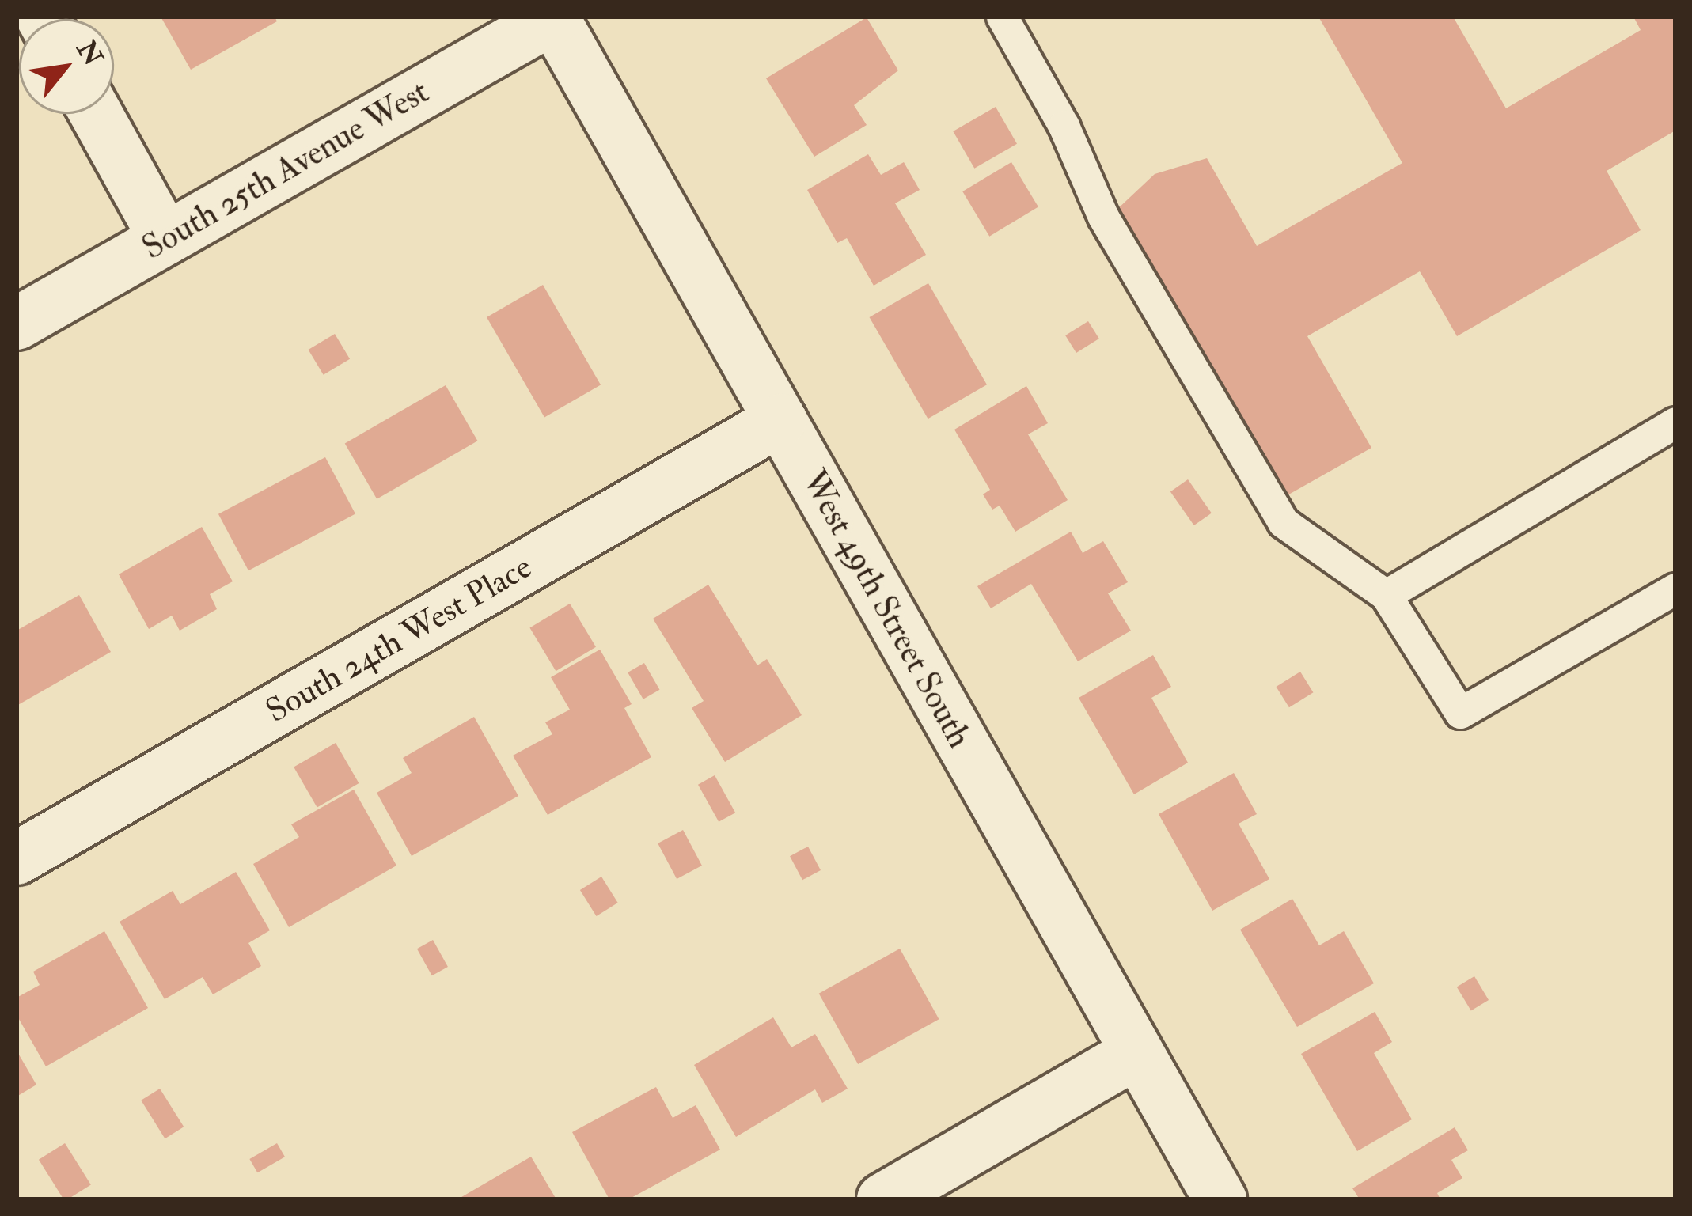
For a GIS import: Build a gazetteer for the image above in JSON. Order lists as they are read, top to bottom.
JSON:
{
  "streets": {
    "street": ["South 25th Avenue West", "West 49th Street South", "South 24th West Place"]
  },
  "crossings": [
    ["South 25th Avenue West", "West 49th Street South"],
    ["West 49th Street South", "South 24th West Place"]
  ],
  "north": "top right"
}
